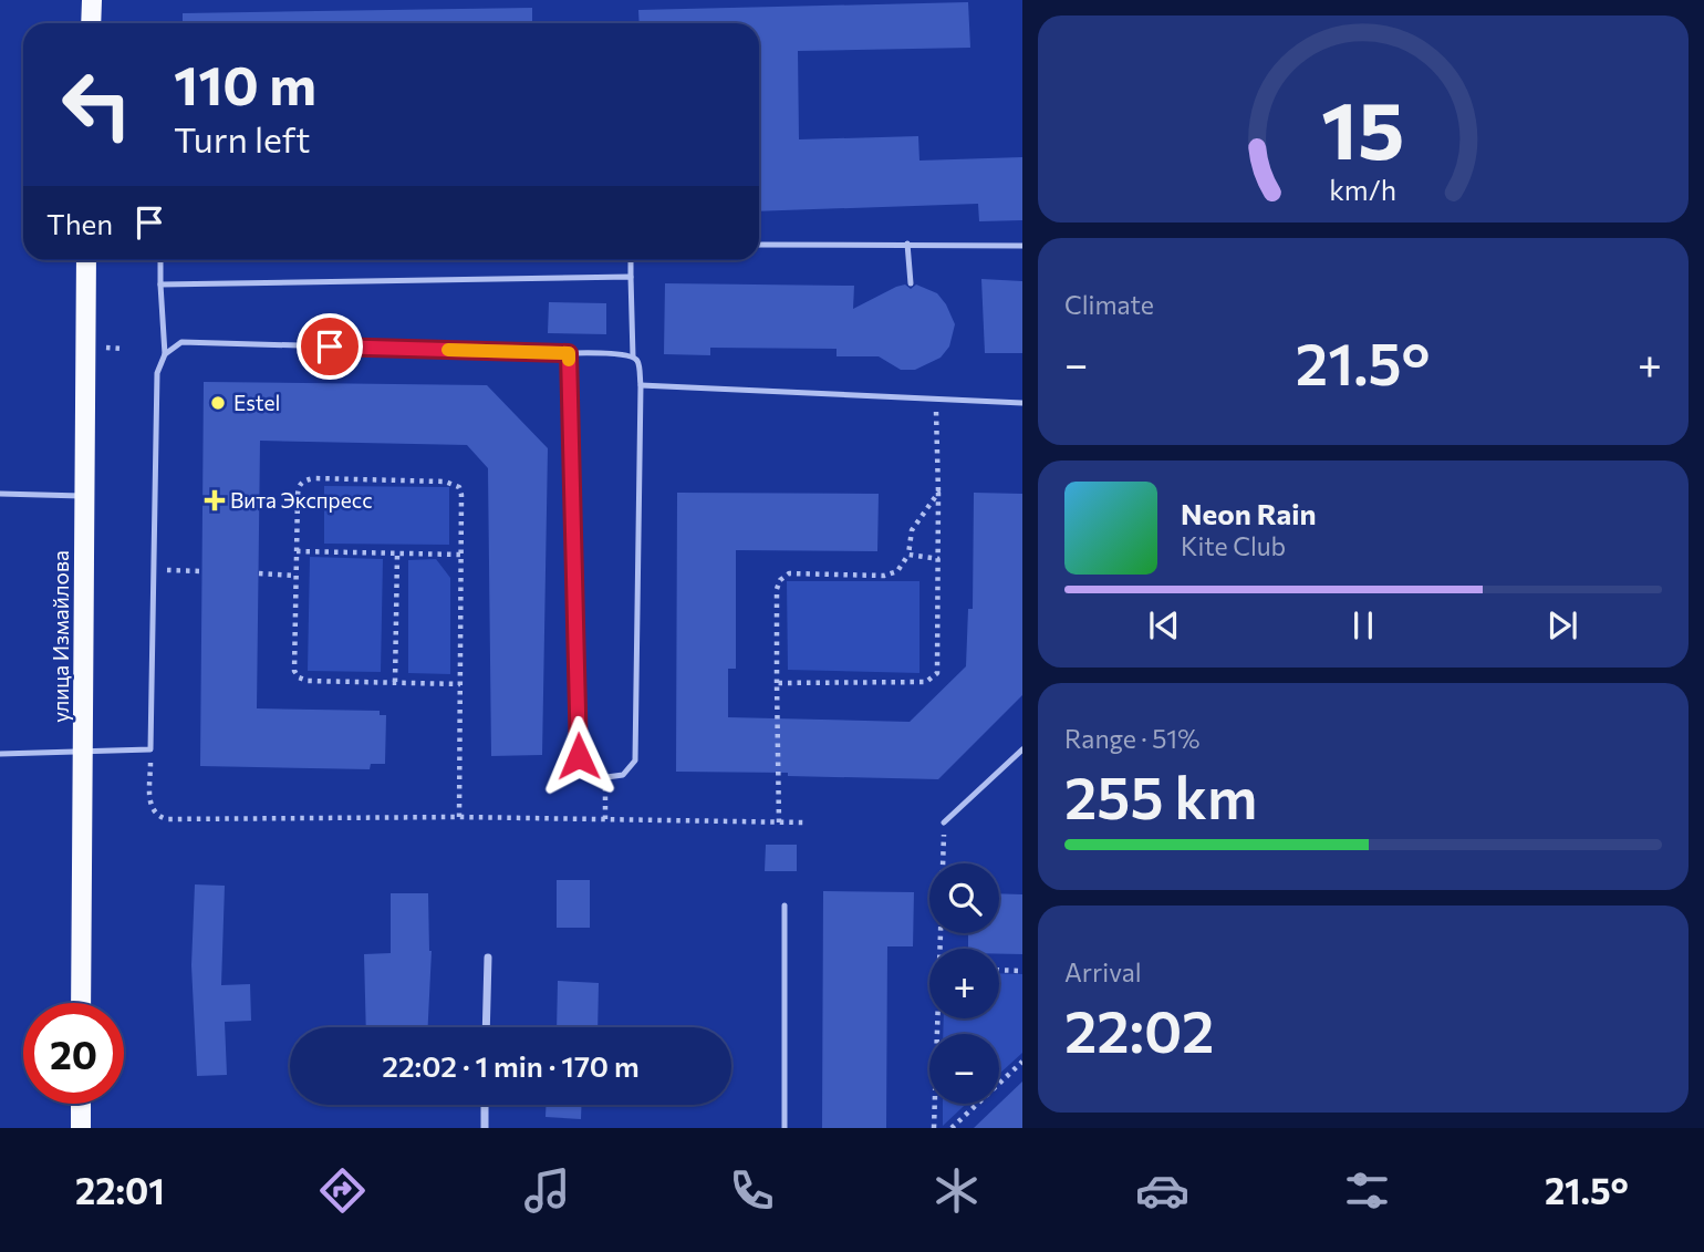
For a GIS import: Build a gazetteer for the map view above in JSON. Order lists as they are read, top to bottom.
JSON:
{
  "streets": {
    "main road": ["улица Измайлова"]
  },
  "places": {
    "other": ["Estel"],
    "health": ["Вита Экспресс"]
  },
  "page": {
    "turn": ["110 m", "Turn left"],
    "then": "Then",
    "tile": [
      "Climate",
      ["Range · 51%", "255 km"],
      ["Arrival", "22:02"]
    ],
    "heat": ["−", "21.5°", "+"],
    "song": ["Neon Rain", "Kite Club"],
    "map_buttons": ["+", "−"],
    "limit": "20",
    "trip": "22:02 · 1 min · 170 m",
    "tabs": ["22:01", "21.5°"],
    "gauge": ["15", "km/h"]
  }
}
